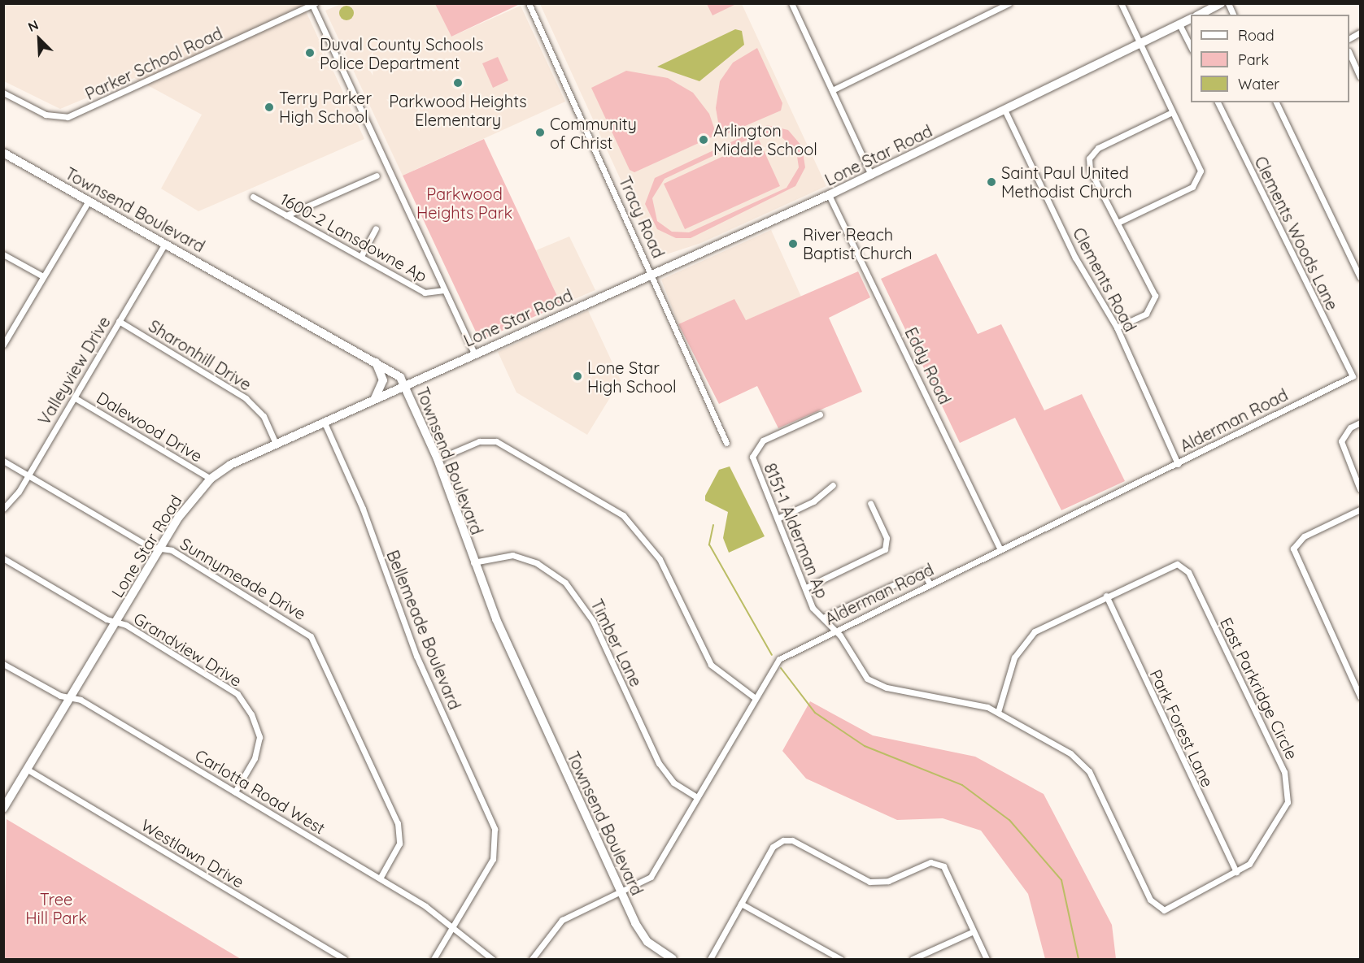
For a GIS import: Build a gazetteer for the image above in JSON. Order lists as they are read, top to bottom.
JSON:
{
  "streets": {
    "street": [
      "Parker School Road",
      "Lone Star Road",
      "Townsend Boulevard",
      "Tracy Road",
      "Clements Woods Lane",
      "1600-2 Lansdowne Ap",
      "Clements Road",
      "Sharonhill Drive",
      "Eddy Road",
      "Valleyview Drive",
      "Alderman Road",
      "Dalewood Drive",
      "8151-1 Alderman Ap",
      "Sunnymeade Drive",
      "Bellemeade Boulevard",
      "Timber Lane",
      "Grandview Drive",
      "East Parkridge Circle",
      "Park Forest Lane",
      "Carlotta Road West",
      "Westlawn Drive"
    ]
  },
  "crossings": [
    ["Lone Star Road", "Townsend Boulevard"],
    ["Lone Star Road", "Tracy Road"],
    ["Lone Star Road", "Clements Road"],
    ["Lone Star Road", "Sharonhill Drive"],
    ["Lone Star Road", "Eddy Road"],
    ["Lone Star Road", "Dalewood Drive"],
    ["Lone Star Road", "Sunnymeade Drive"],
    ["Lone Star Road", "Bellemeade Boulevard"],
    ["Lone Star Road", "Grandview Drive"],
    ["Lone Star Road", "Carlotta Road West"],
    ["Lone Star Road", "Westlawn Drive"],
    ["Townsend Boulevard", "Valleyview Drive"],
    ["Townsend Boulevard", "Alderman Road"],
    ["Townsend Boulevard", "Timber Lane"],
    ["Clements Woods Lane", "Alderman Road"],
    ["Clements Road", "Alderman Road"],
    ["Sharonhill Drive", "Valleyview Drive"],
    ["Eddy Road", "Alderman Road"],
    ["Valleyview Drive", "Dalewood Drive"],
    ["Valleyview Drive", "Sunnymeade Drive"],
    ["Alderman Road", "8151-1 Alderman Ap"],
    ["Alderman Road", "Timber Lane"],
    ["8151-1 Alderman Ap", "East Parkridge Circle"],
    ["Sunnymeade Drive", "Carlotta Road West"],
    ["Bellemeade Boulevard", "Carlotta Road West"],
    ["Grandview Drive", "Carlotta Road West"],
    ["East Parkridge Circle", "Park Forest Lane"]
  ],
  "parks": ["Parkwood Heights Park", "Tree Hill Park"],
  "places": [
    "Duval County Schools Police Department",
    "Parkwood Heights Elementary",
    "Terry Parker High School",
    "Community of Christ",
    "Arlington Middle School",
    "Saint Paul United Methodist Church",
    "River Reach Baptist Church",
    "Lone Star High School"
  ],
  "legend": ["Road", "Park", "Water"],
  "north": "top left"
}
